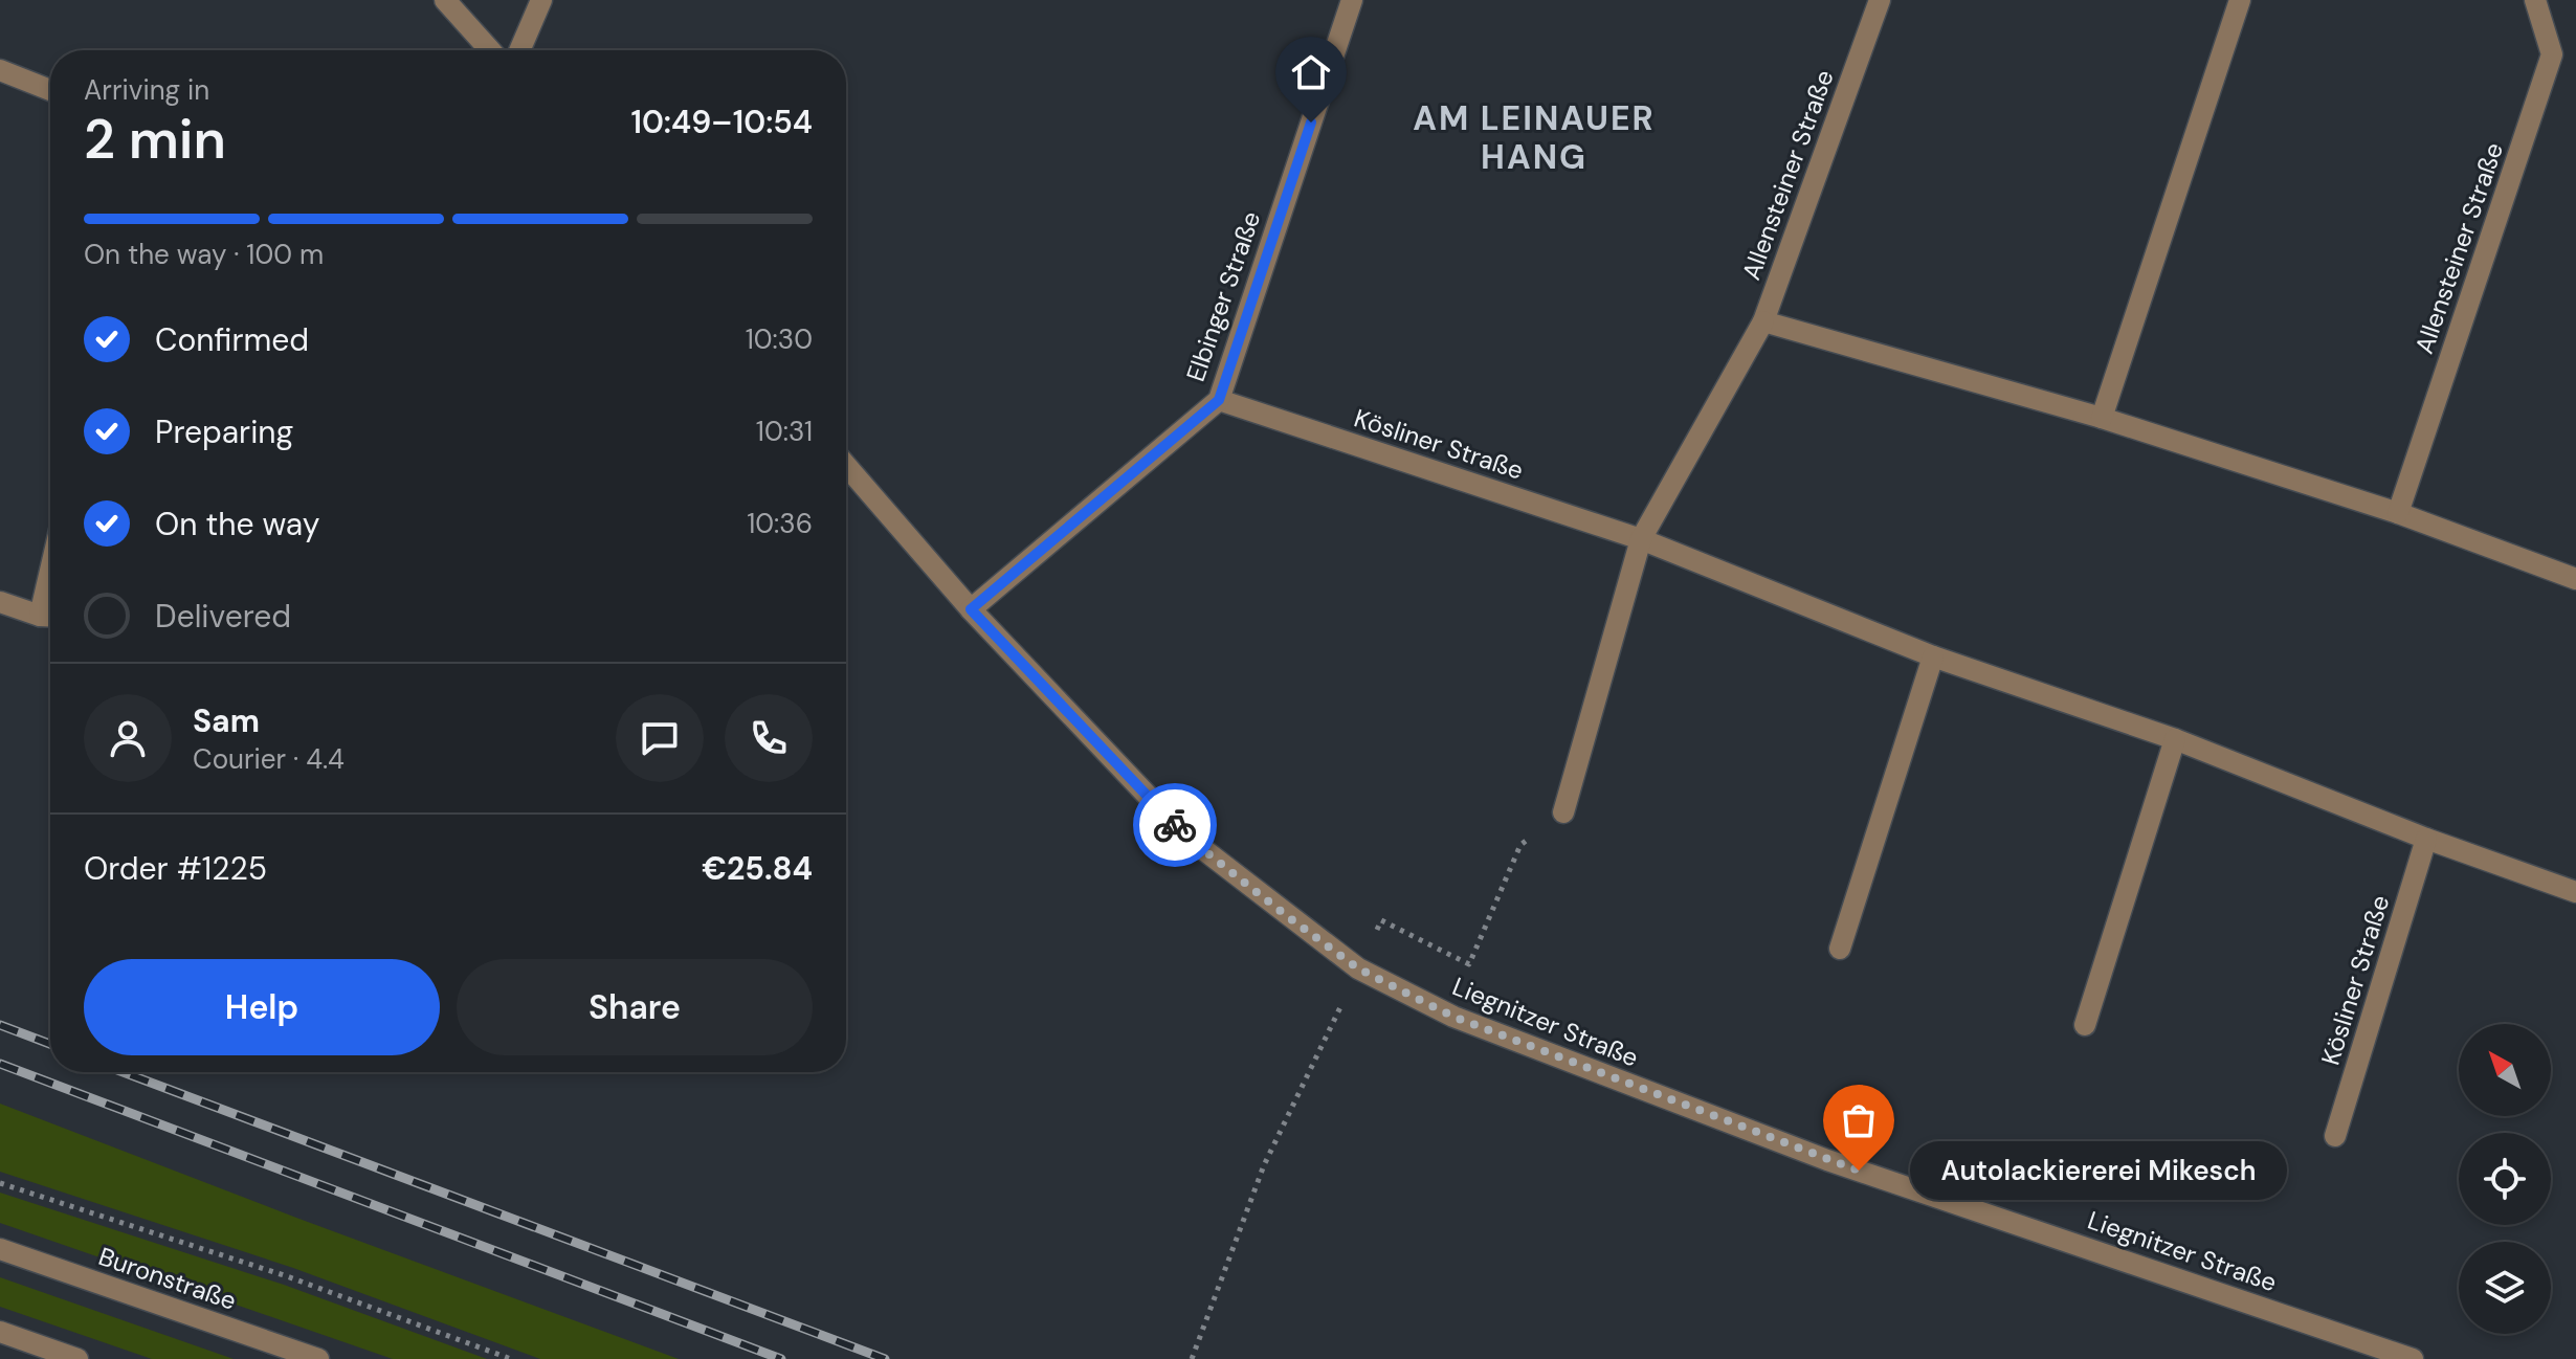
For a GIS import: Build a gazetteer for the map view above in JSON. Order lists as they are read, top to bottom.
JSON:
{
  "streets": {
    "street": [
      "Allensteiner Straße",
      "Elbinger Straße",
      "Kösliner Straße",
      "Liegnitzer Straße",
      "Buronstraße"
    ]
  },
  "crossings": [
    ["Allensteiner Straße", "Kösliner Straße"],
    ["Elbinger Straße", "Kösliner Straße"],
    ["Elbinger Straße", "Liegnitzer Straße"]
  ],
  "districts": ["AM LEINAUER HANG"],
  "places": ["Autolackiererei Mikesch"],
  "north": "top left",
  "page": {
    "heading": ["2 min", "Arriving in", "10:49–10:54"],
    "panel": [
      "Sam",
      "Courier · 4.4",
      "Order #1225",
      "€25.84"
    ],
    "bar": "On the way · 100 m",
    "list": [
      ["Confirmed", "10:30"],
      ["Preparing", "10:31"],
      ["On the way", "10:36"],
      "Delivered"
    ],
    "buttons": ["Help", "Share"],
    "bubble": "Autolackiererei Mikesch"
  }
}
